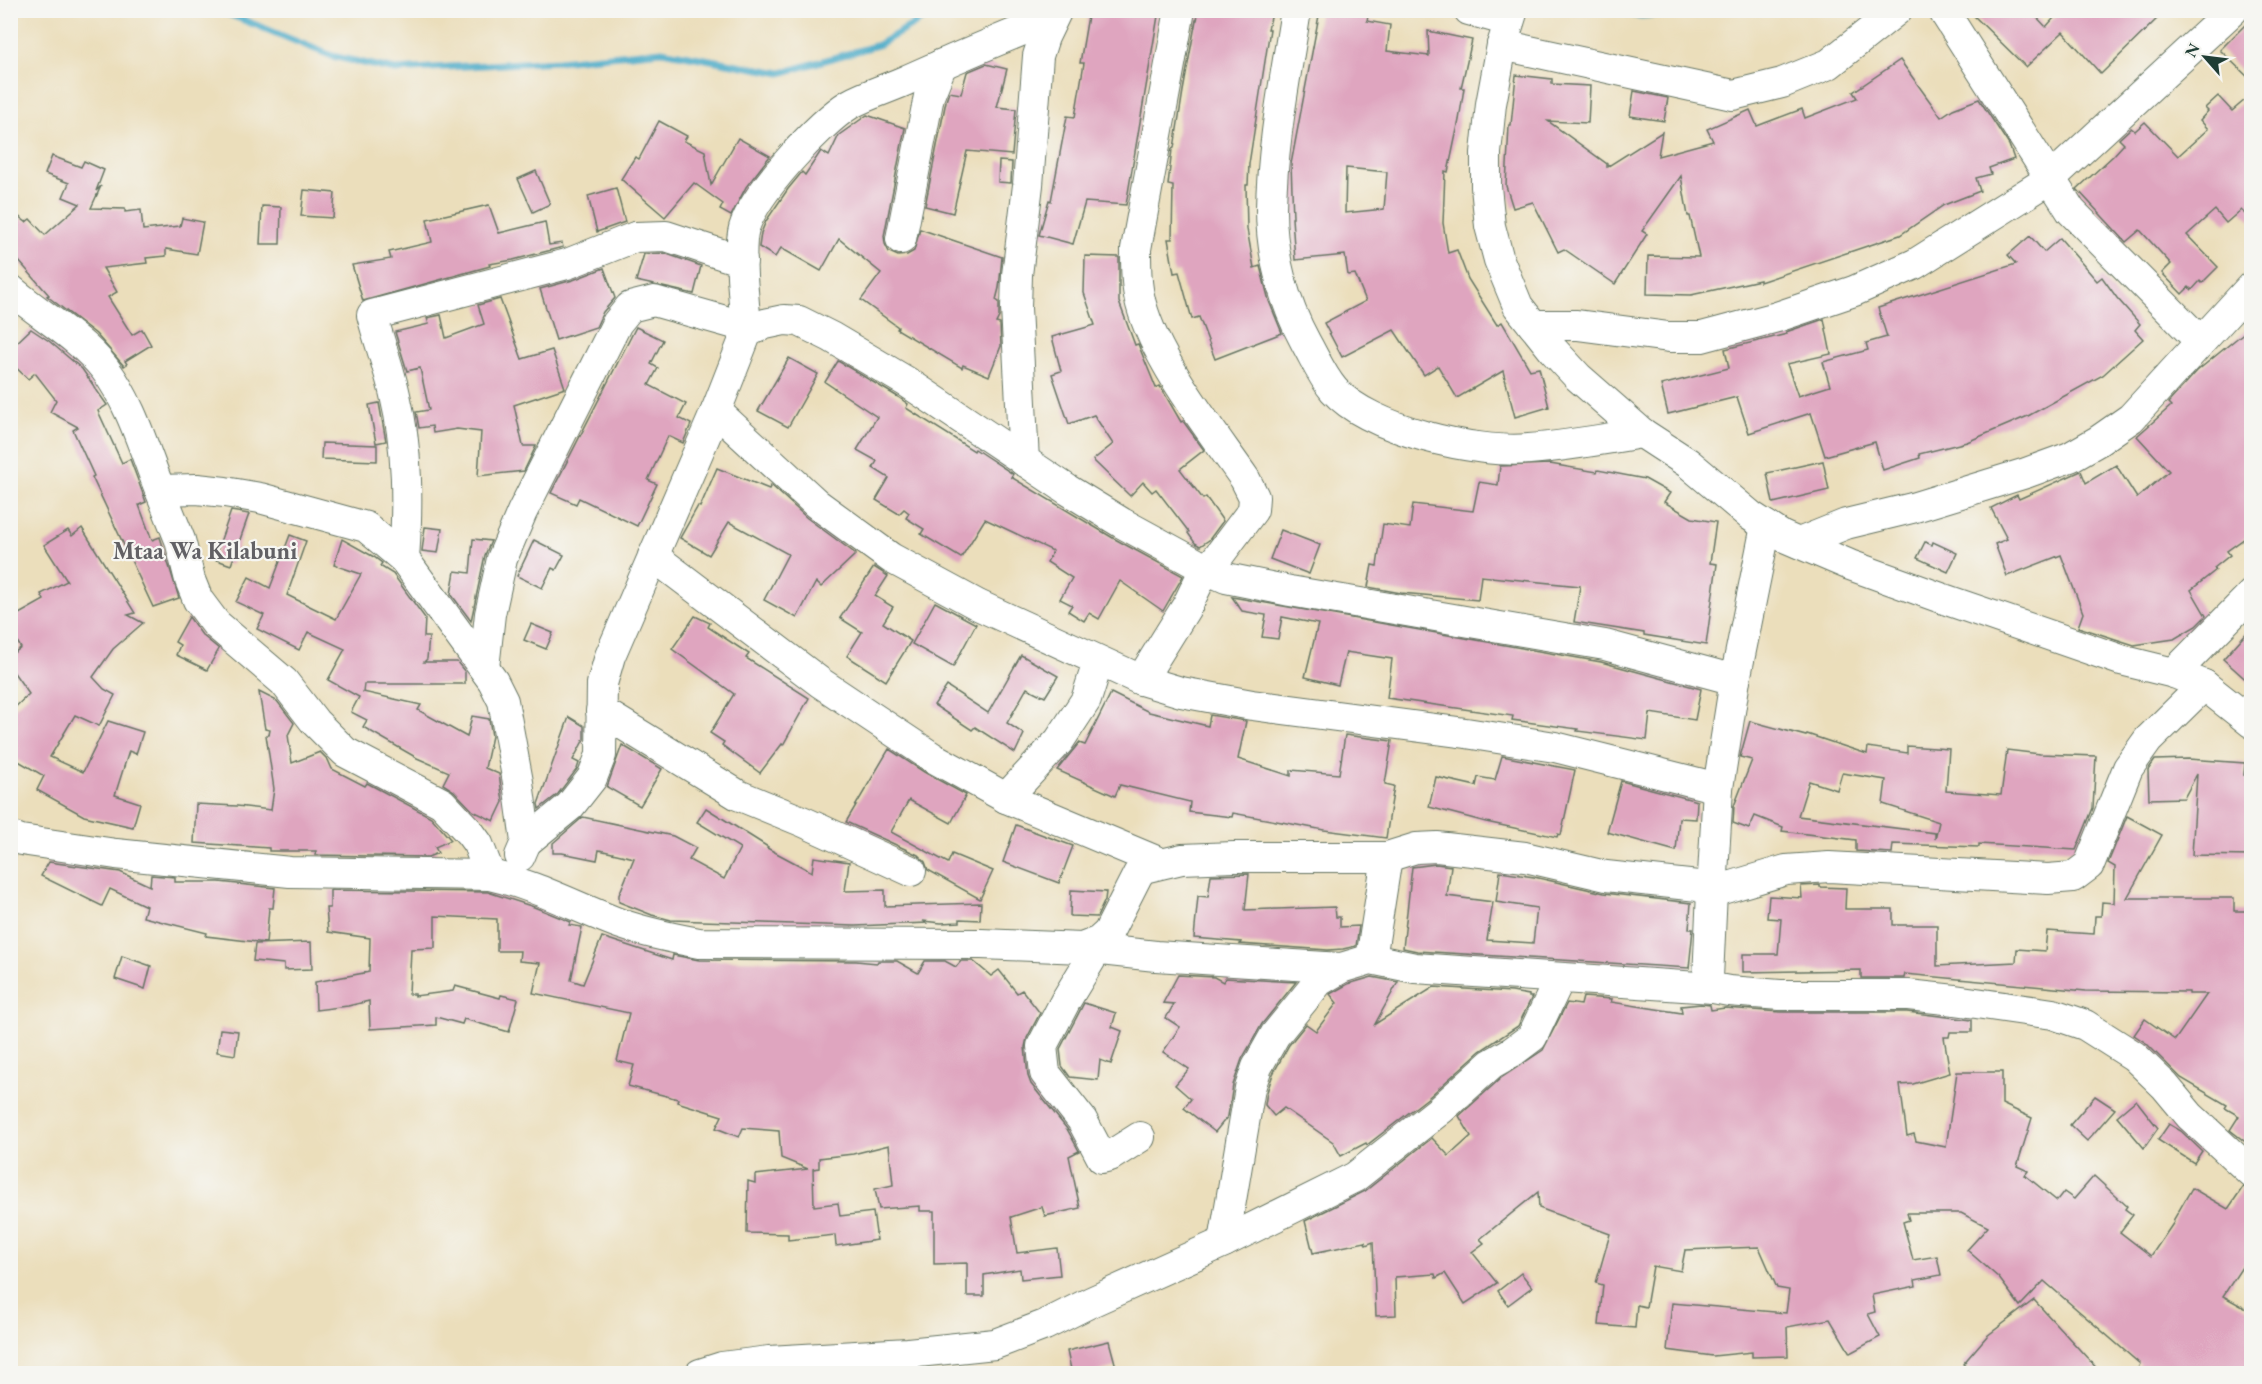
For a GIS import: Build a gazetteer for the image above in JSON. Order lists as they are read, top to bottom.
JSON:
{
  "districts": ["Mtaa Wa Kilabuni"],
  "north": "top left"
}
